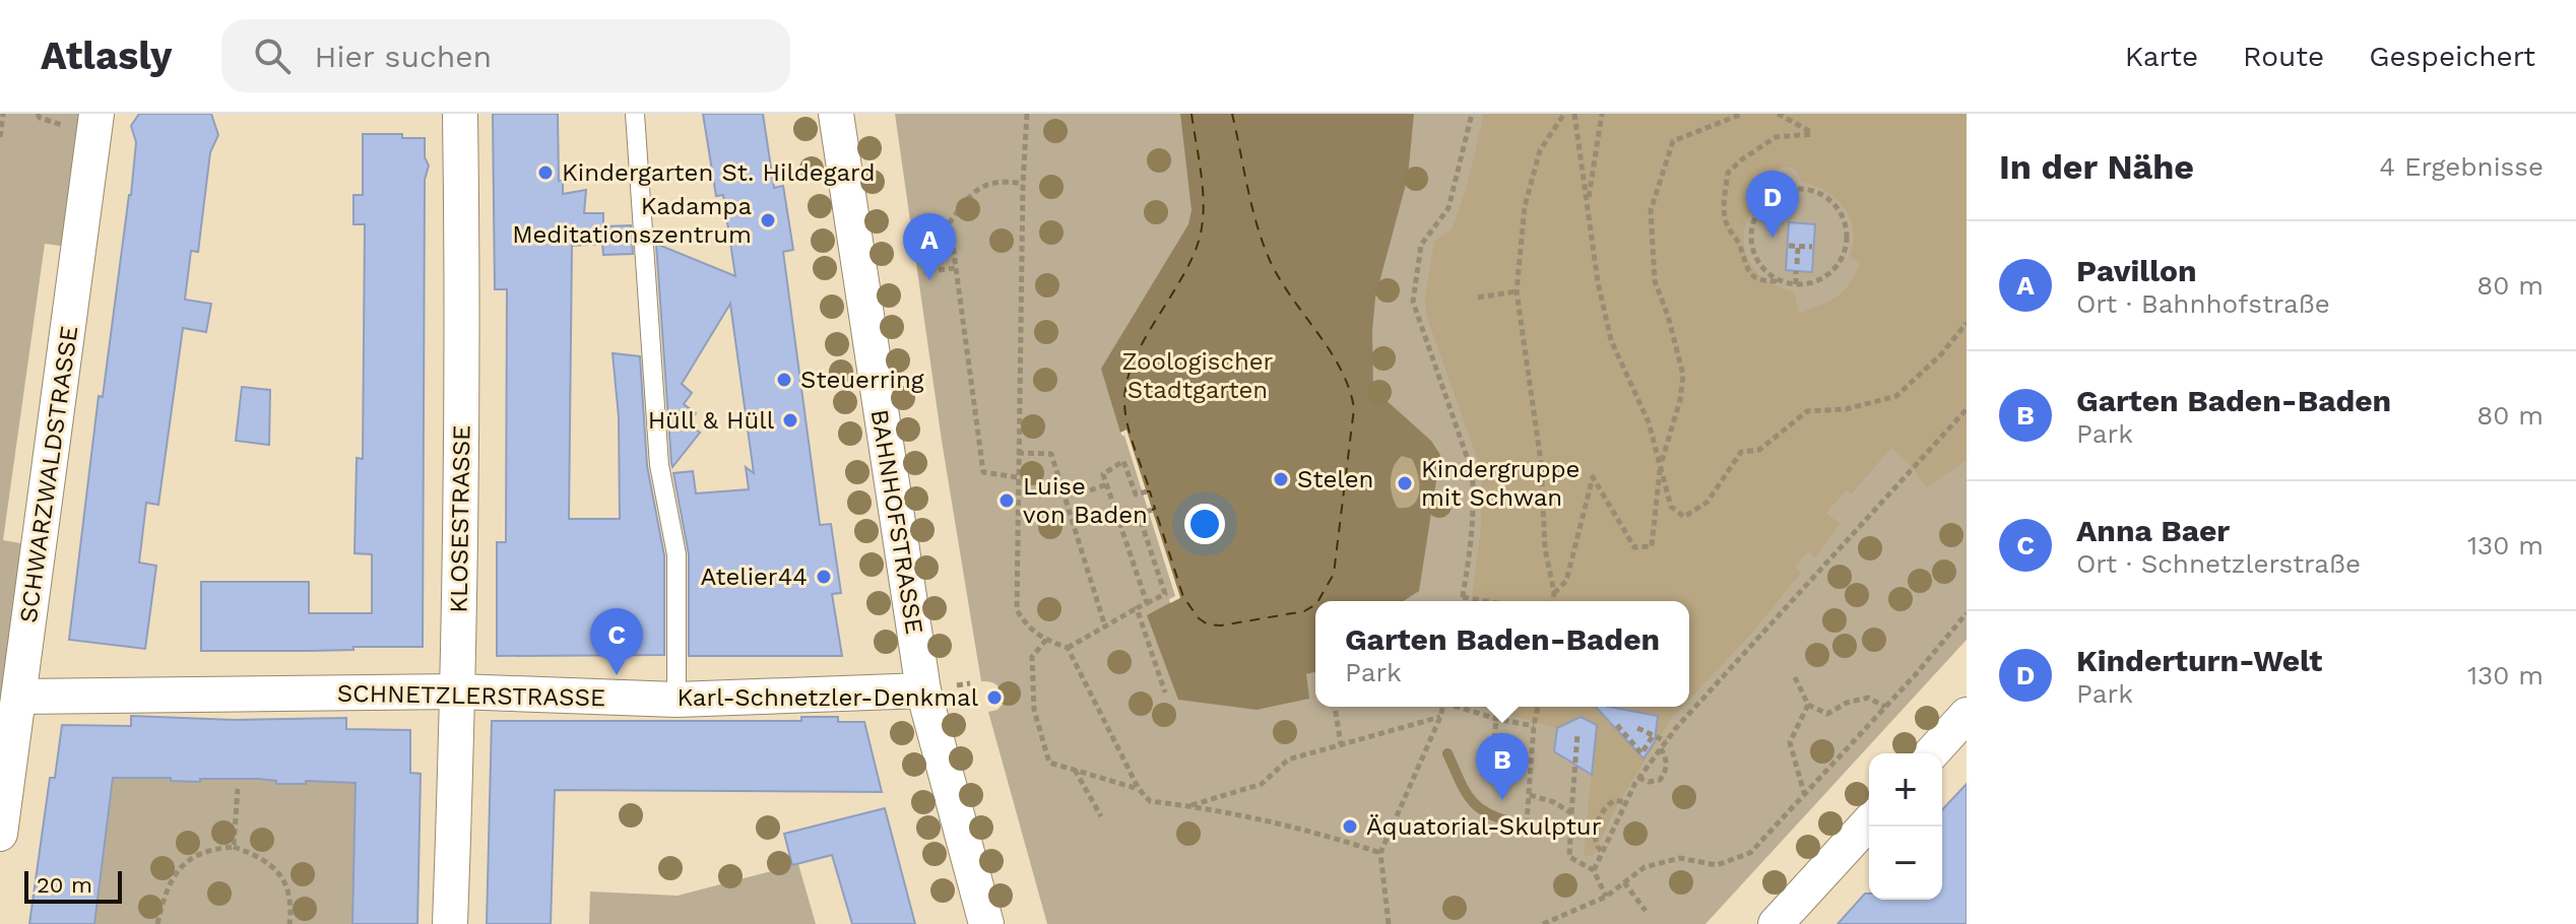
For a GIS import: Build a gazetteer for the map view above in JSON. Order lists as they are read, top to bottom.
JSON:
{
  "streets": {
    "street": [
      "SCHWARZWALDSTRASSE",
      "KLOSESTRASSE",
      "BAHNHOFSTRASSE",
      "SCHNETZLERSTRASSE"
    ]
  },
  "crossings": [
    ["SCHWARZWALDSTRASSE", "SCHNETZLERSTRASSE"],
    ["KLOSESTRASSE", "SCHNETZLERSTRASSE"],
    ["BAHNHOFSTRASSE", "SCHNETZLERSTRASSE"]
  ],
  "parks": ["Zoologischer Stadtgarten"],
  "places": [
    "Kindergarten St. Hildegard",
    "Kadampa Meditationszentrum",
    "Steuerring",
    "Hüll & Hüll",
    "Stelen",
    "Kindergruppe mit Schwan",
    "Luise von Baden",
    "Atelier44",
    "Karl-Schnetzler-Denkmal",
    "Äquatorial-Skulptur"
  ],
  "scale_bar": "20 m",
  "page": {
    "header": "Atlasly",
    "search": "Hier suchen",
    "nav": ["Karte", "Route", "Gespeichert"],
    "heading": ["In der Nähe", "4 Ergebnisse"],
    "pins": [
      "D",
      "A",
      "C",
      "B"
    ],
    "list": [
      {
        "mark": "A",
        "name": "Pavillon",
        "note": "Ort · Bahnhofstraße",
        "value": "80 m"
      },
      {
        "mark": "B",
        "name": "Garten Baden-Baden",
        "note": "Park",
        "value": "80 m"
      },
      {
        "mark": "C",
        "name": "Anna Baer",
        "note": "Ort · Schnetzlerstraße",
        "value": "130 m"
      },
      {
        "mark": "D",
        "name": "Kinderturn-Welt",
        "note": "Park",
        "value": "130 m"
      }
    ],
    "popup": ["Garten Baden-Baden", "Park"],
    "map_buttons": ["+", "−"],
    "scale": "20 m"
  }
}
